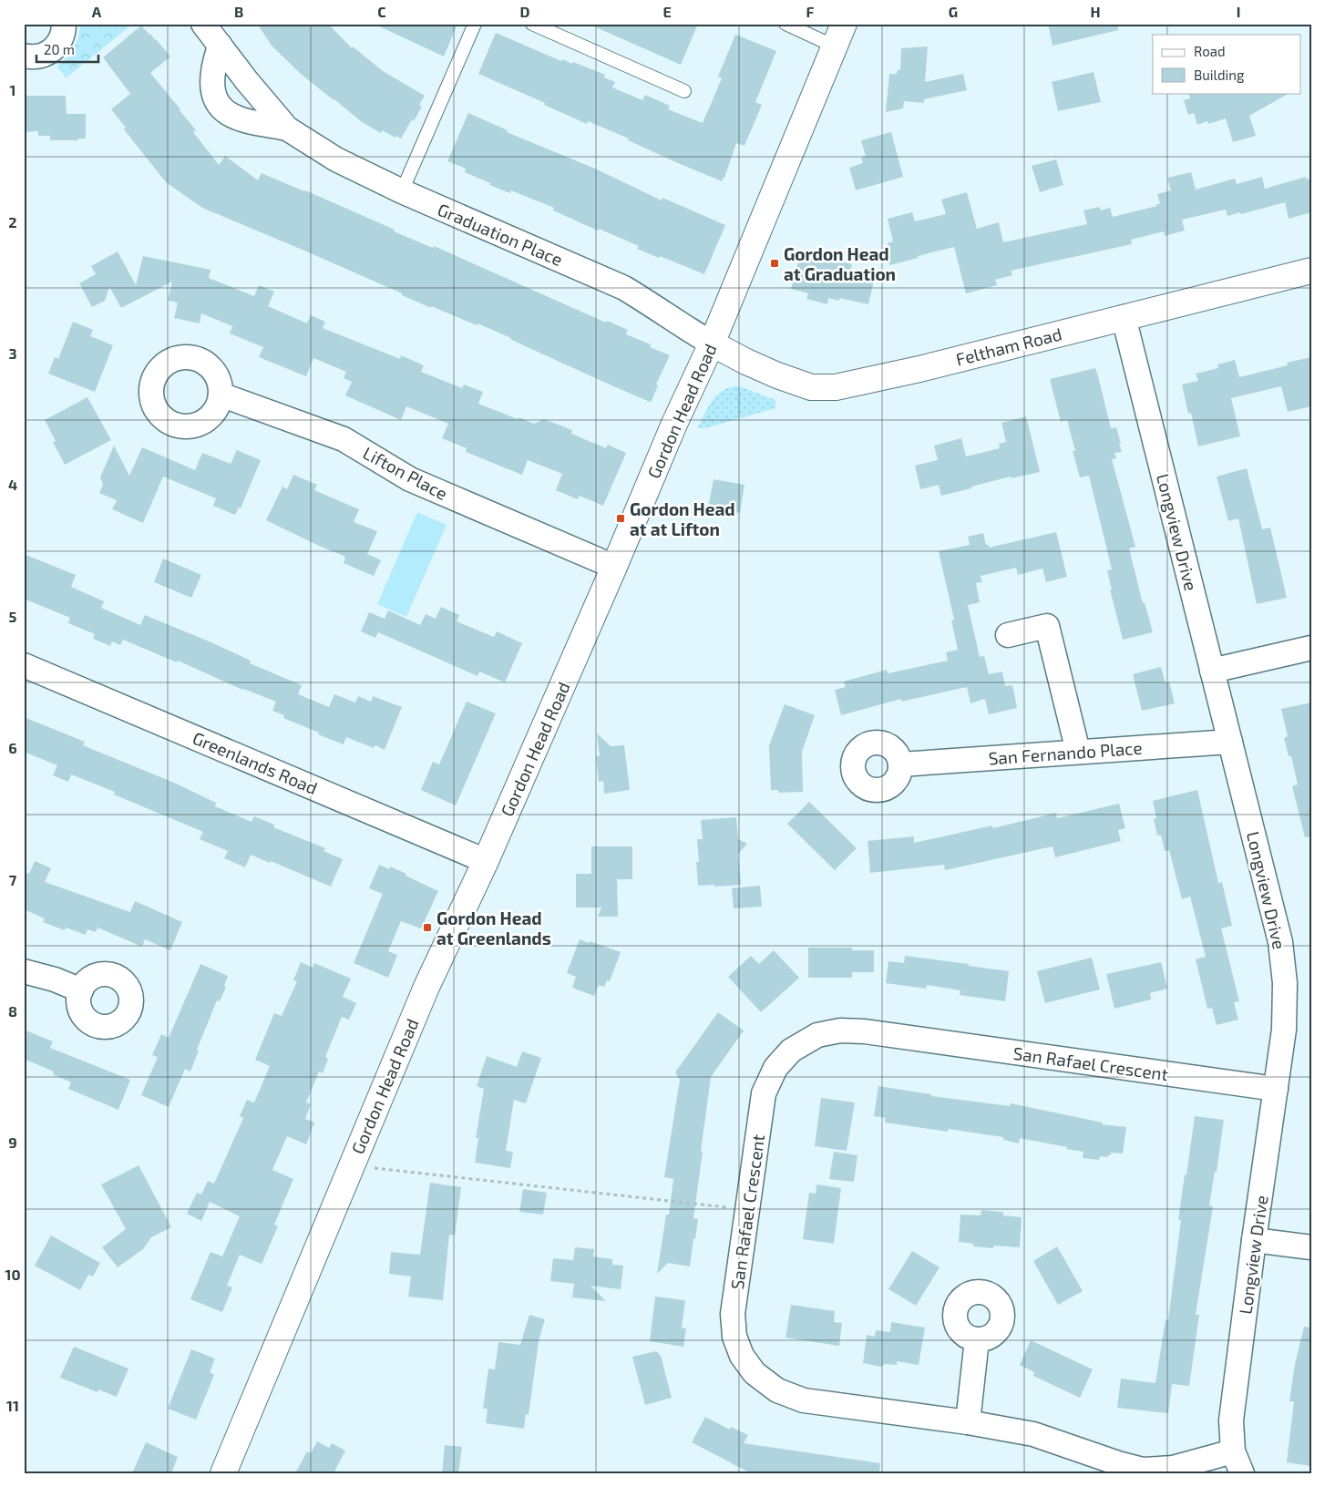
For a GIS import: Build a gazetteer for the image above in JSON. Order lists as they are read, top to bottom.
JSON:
{
  "streets": {
    "main road": ["Feltham Road", "Gordon Head Road"],
    "street": [
      "Graduation Place",
      "Lifton Place",
      "Longview Drive",
      "San Fernando Place",
      "Greenlands Road",
      "San Rafael Crescent"
    ]
  },
  "crossings": [
    ["Graduation Place", "Feltham Road"],
    ["Graduation Place", "Gordon Head Road"],
    ["Feltham Road", "Gordon Head Road"],
    ["Feltham Road", "Longview Drive"],
    ["Gordon Head Road", "Lifton Place"],
    ["Gordon Head Road", "Greenlands Road"],
    ["Longview Drive", "San Fernando Place"],
    ["Longview Drive", "San Rafael Crescent"]
  ],
  "places": {
    "transit": ["Gordon Head at Graduation", "Gordon Head at at Lifton", "Gordon Head at Greenlands"]
  },
  "legend": ["Road", "Building"],
  "scale_bar": "20 m",
  "grid": {
    "columns": [
      "A",
      "B",
      "C",
      "D",
      "E",
      "F",
      "G",
      "H",
      "I"
    ],
    "rows": [
      "1",
      "2",
      "3",
      "4",
      "5",
      "6",
      "7",
      "8",
      "9",
      "10",
      "11"
    ]
  }
}
